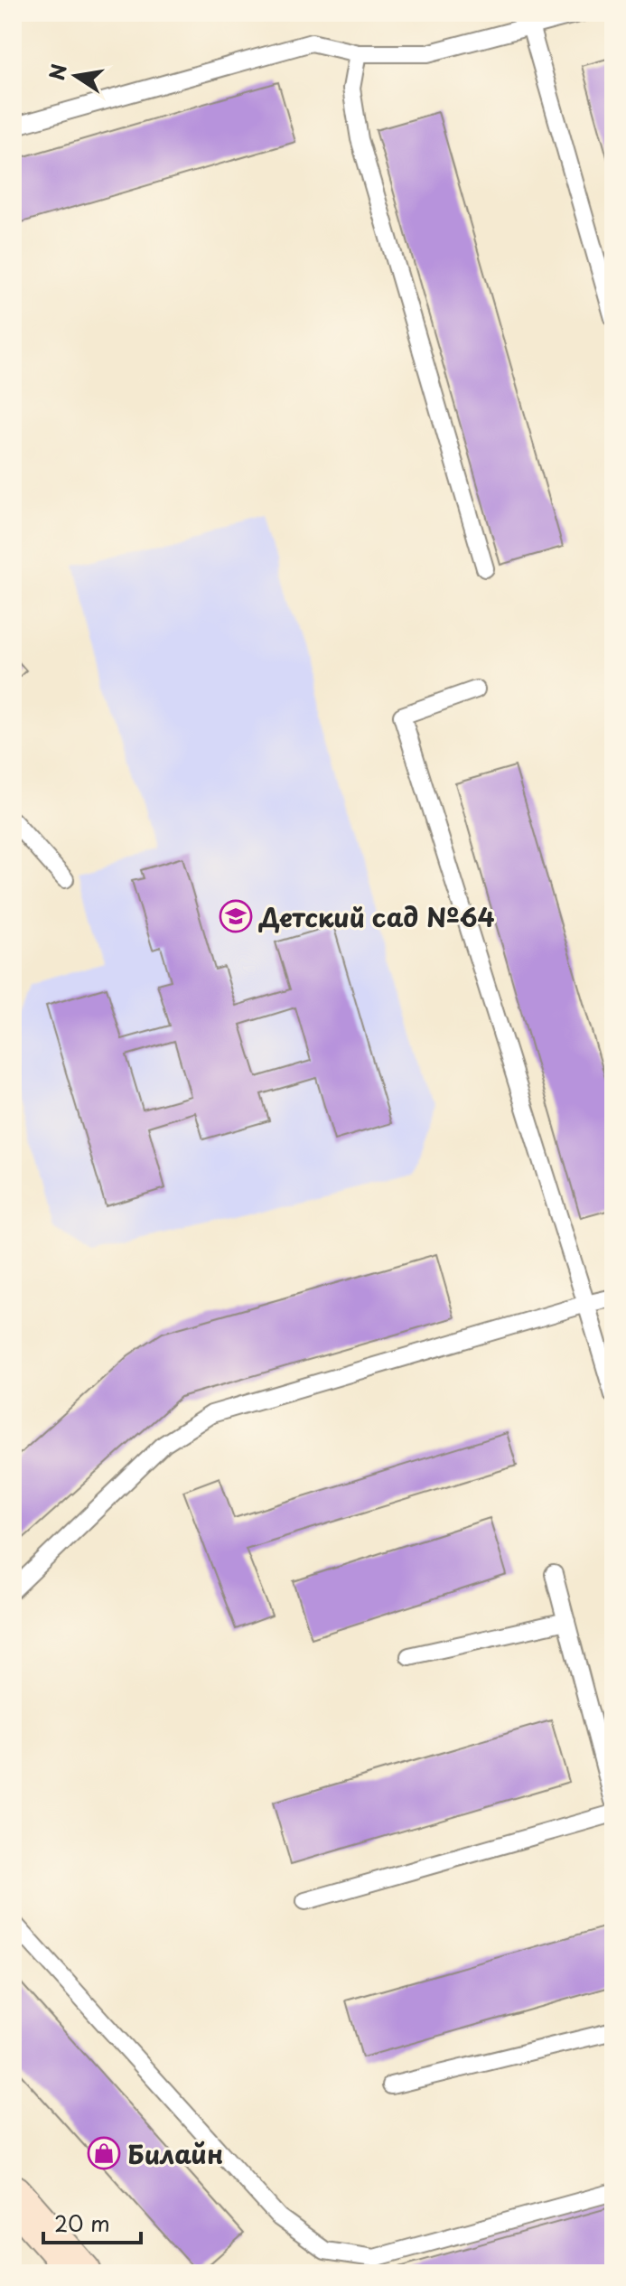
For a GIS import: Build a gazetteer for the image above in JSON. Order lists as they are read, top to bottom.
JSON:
{
  "places": {
    "school or university": ["Детский сад №64"],
    "shop": ["Билайн"]
  },
  "scale_bar": "20 m",
  "north": "left"
}
